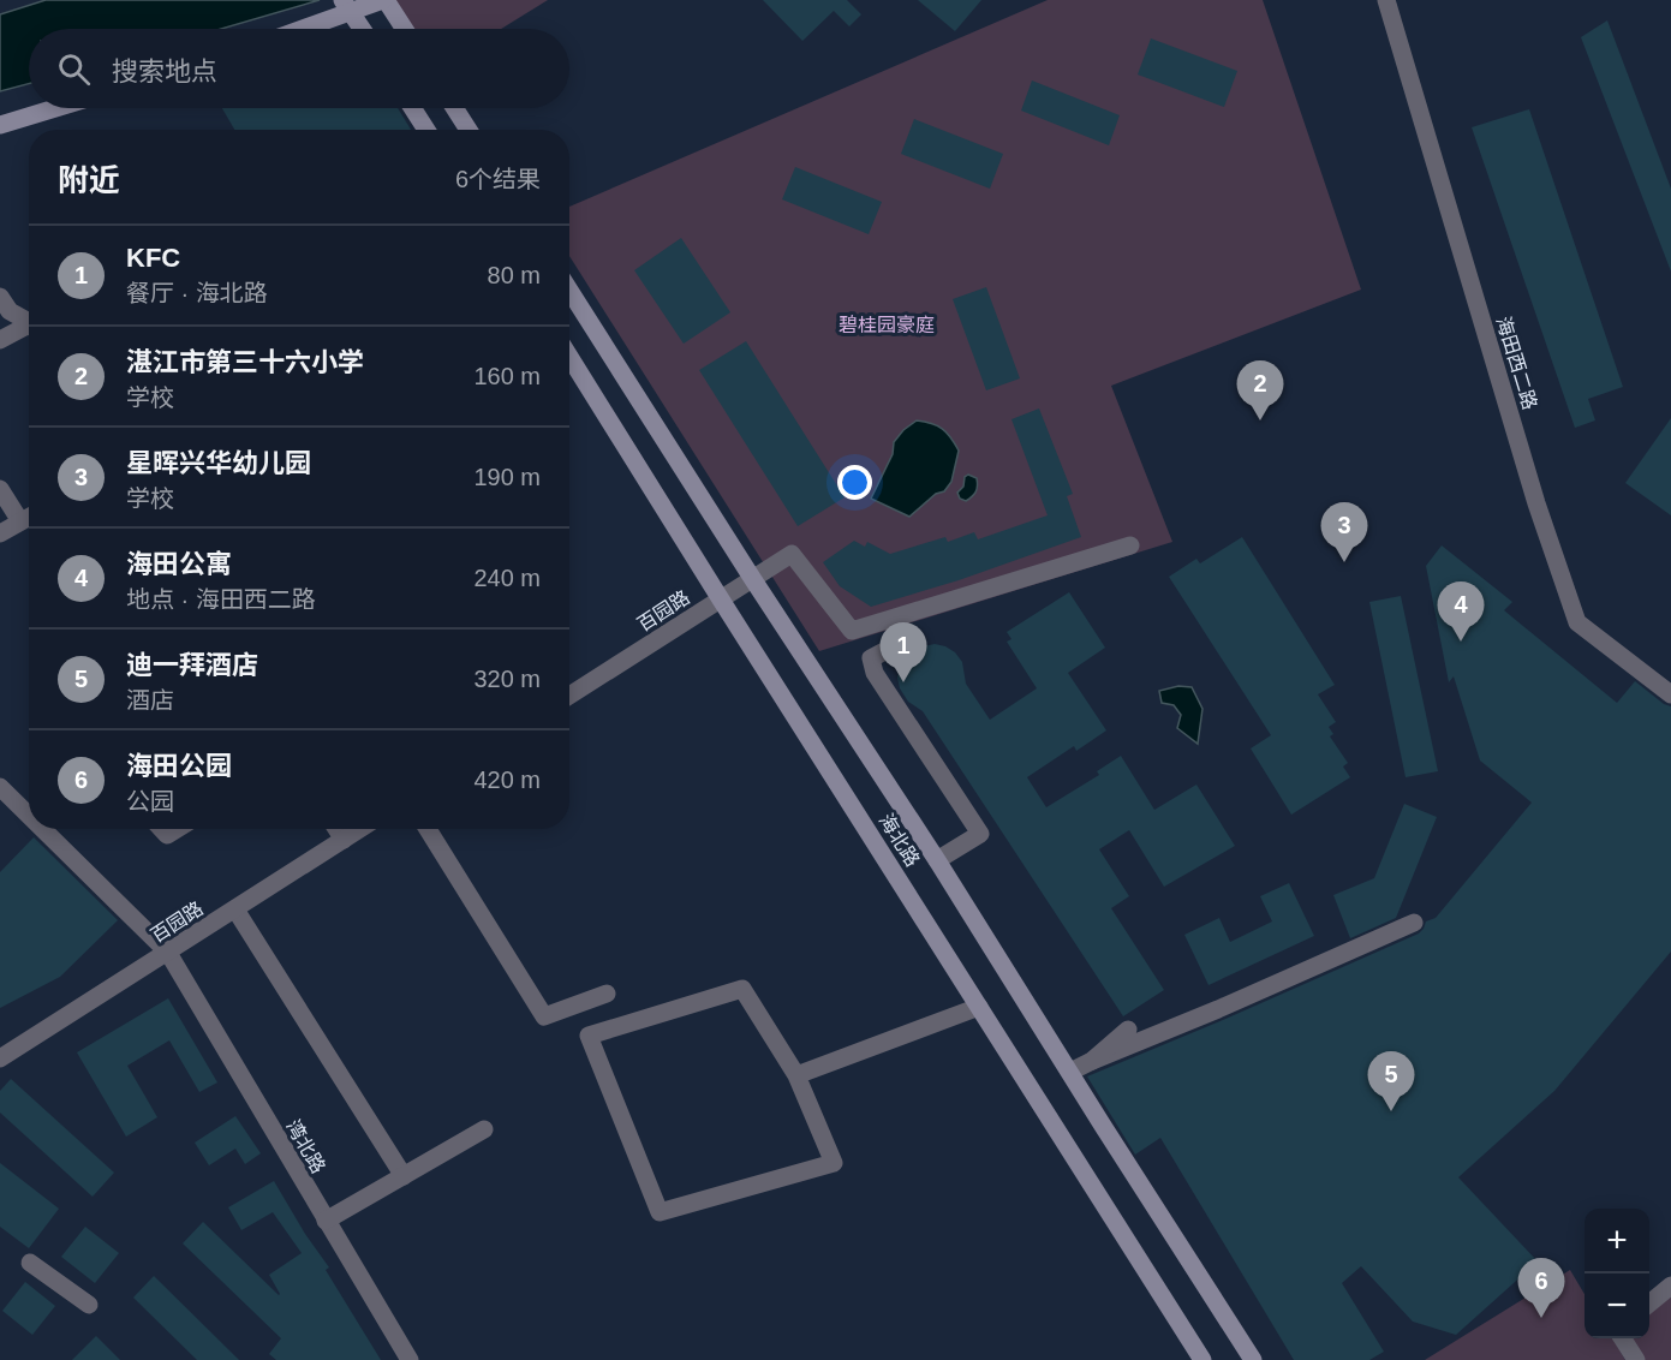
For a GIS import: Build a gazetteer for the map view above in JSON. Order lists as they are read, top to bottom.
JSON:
{
  "streets": {
    "street": [
      "海田西二路",
      "百园路",
      "海北路",
      "湾北路"
    ]
  },
  "crossings": [
    ["百园路", "海北路"],
    ["百园路", "湾北路"]
  ],
  "parks": ["碧桂园豪庭"],
  "page": {
    "search": "搜索地点",
    "heading": ["附近", "6个结果"],
    "list": [
      {
        "mark": "1",
        "name": "KFC",
        "note": "餐厅 · 海北路",
        "value": "80 m"
      },
      {
        "mark": "2",
        "name": "湛江市第三十六小学",
        "note": "学校",
        "value": "160 m"
      },
      {
        "mark": "3",
        "name": "星晖兴华幼儿园",
        "note": "学校",
        "value": "190 m"
      },
      {
        "mark": "4",
        "name": "海田公寓",
        "note": "地点 · 海田西二路",
        "value": "240 m"
      },
      {
        "mark": "5",
        "name": "迪一拜酒店",
        "note": "酒店",
        "value": "320 m"
      },
      {
        "mark": "6",
        "name": "海田公园",
        "note": "公园",
        "value": "420 m"
      }
    ],
    "pins": [
      "2",
      "3",
      "4",
      "1",
      "5",
      "6"
    ],
    "map_buttons": ["+", "−"]
  }
}
